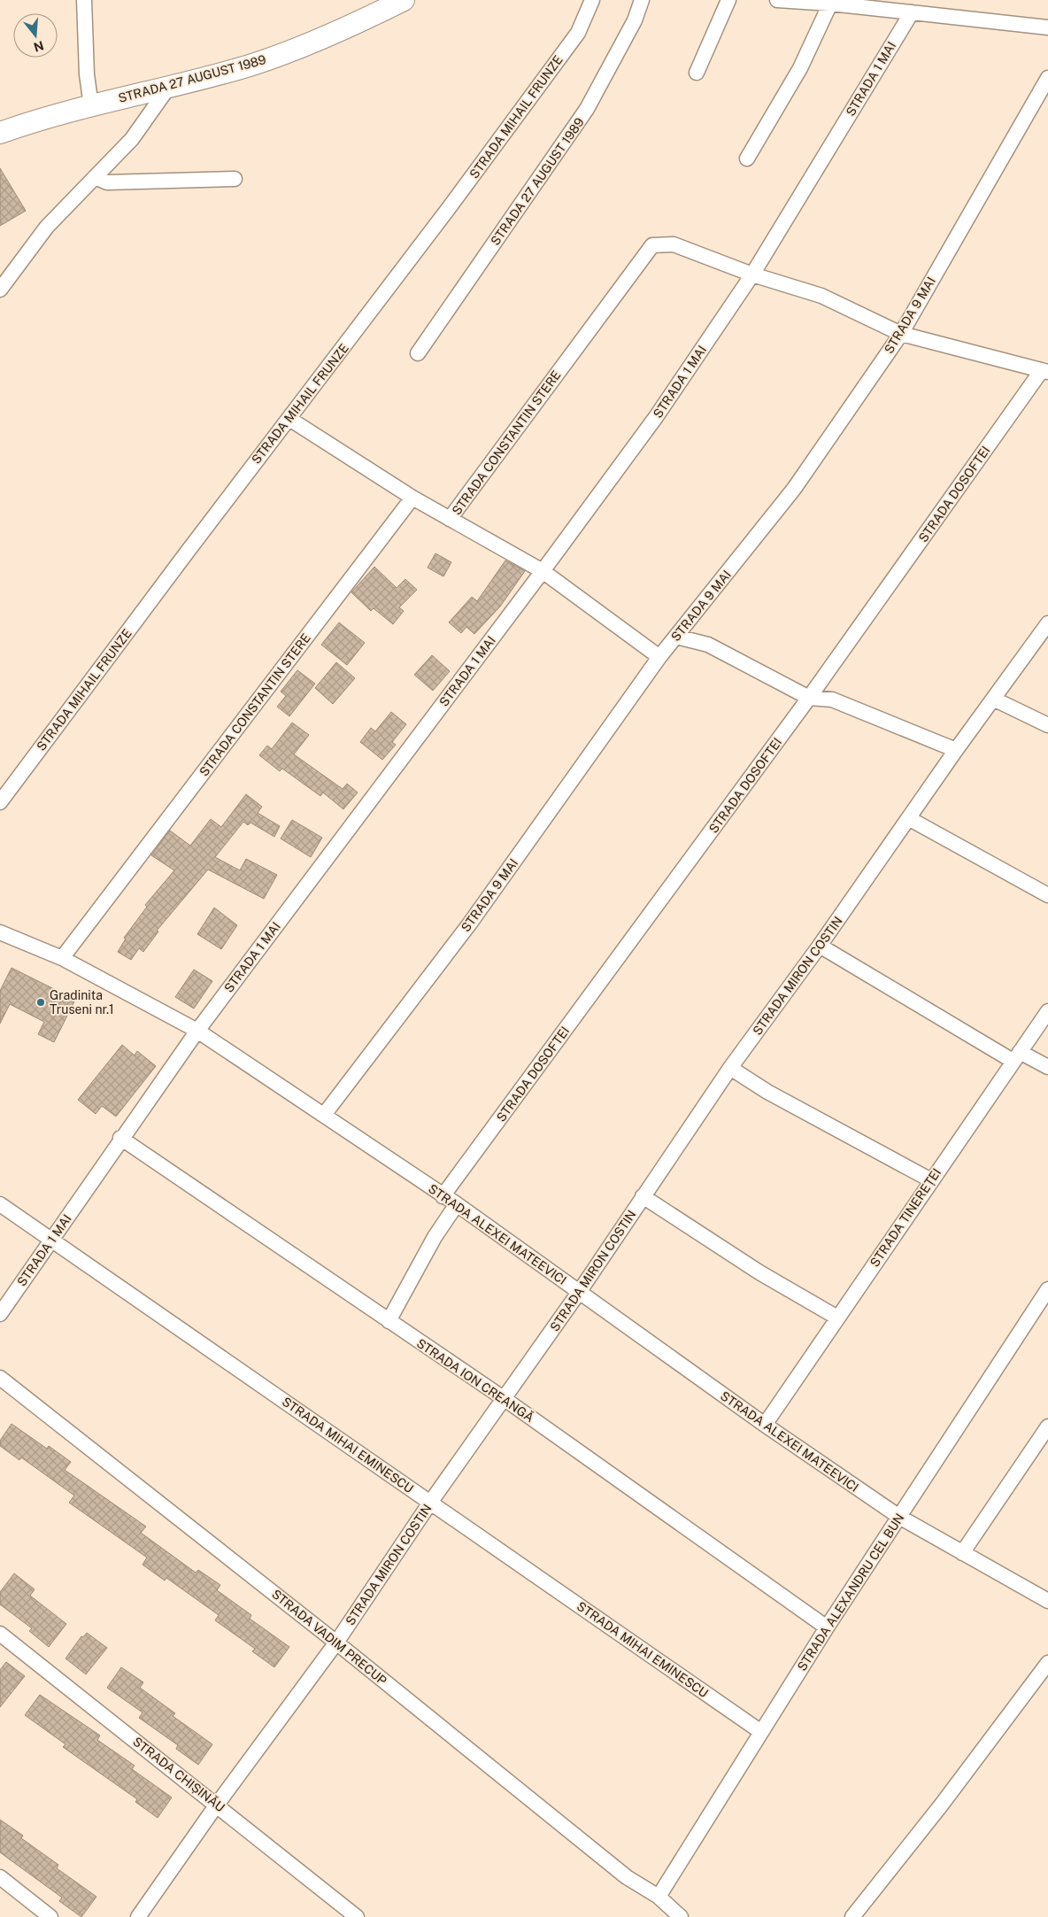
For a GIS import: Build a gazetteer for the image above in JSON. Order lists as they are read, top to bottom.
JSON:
{
  "streets": {
    "street": [
      "STRADA 27 AUGUST 1989",
      "STRADA 1 MAI",
      "STRADA MIHAIL FRUNZE",
      "STRADA 9 MAI",
      "STRADA CONSTANTIN STERE",
      "STRADA DOSOFTEI",
      "STRADA MIRON COSTIN",
      "STRADA TINEREȚEI",
      "STRADA ALEXEI MATEEVICI",
      "STRADA ION CREANGĂ",
      "STRADA MIHAI EMINESCU",
      "STRADA ALEXANDRU CEL BUN",
      "STRADA VADIM PRECUP",
      "STRADA CHIȘINĂU"
    ]
  },
  "crossings": [
    ["STRADA 1 MAI", "STRADA CONSTANTIN STERE"],
    ["STRADA 1 MAI", "STRADA ALEXEI MATEEVICI"],
    ["STRADA 1 MAI", "STRADA ION CREANGĂ"],
    ["STRADA 1 MAI", "STRADA MIHAI EMINESCU"],
    ["STRADA 9 MAI", "STRADA CONSTANTIN STERE"],
    ["STRADA 9 MAI", "STRADA ALEXEI MATEEVICI"],
    ["STRADA CONSTANTIN STERE", "STRADA DOSOFTEI"],
    ["STRADA CONSTANTIN STERE", "STRADA ALEXEI MATEEVICI"],
    ["STRADA DOSOFTEI", "STRADA ALEXEI MATEEVICI"],
    ["STRADA MIRON COSTIN", "STRADA ALEXEI MATEEVICI"],
    ["STRADA MIRON COSTIN", "STRADA ION CREANGĂ"],
    ["STRADA MIRON COSTIN", "STRADA MIHAI EMINESCU"],
    ["STRADA MIRON COSTIN", "STRADA VADIM PRECUP"],
    ["STRADA MIRON COSTIN", "STRADA CHIȘINĂU"],
    ["STRADA TINEREȚEI", "STRADA ALEXEI MATEEVICI"],
    ["STRADA ALEXEI MATEEVICI", "STRADA ALEXANDRU CEL BUN"],
    ["STRADA ION CREANGĂ", "STRADA ALEXANDRU CEL BUN"],
    ["STRADA MIHAI EMINESCU", "STRADA ALEXANDRU CEL BUN"],
    ["STRADA ALEXANDRU CEL BUN", "STRADA VADIM PRECUP"]
  ],
  "places": ["Gradinita Truseni nr.1"],
  "north": "bottom"
}
